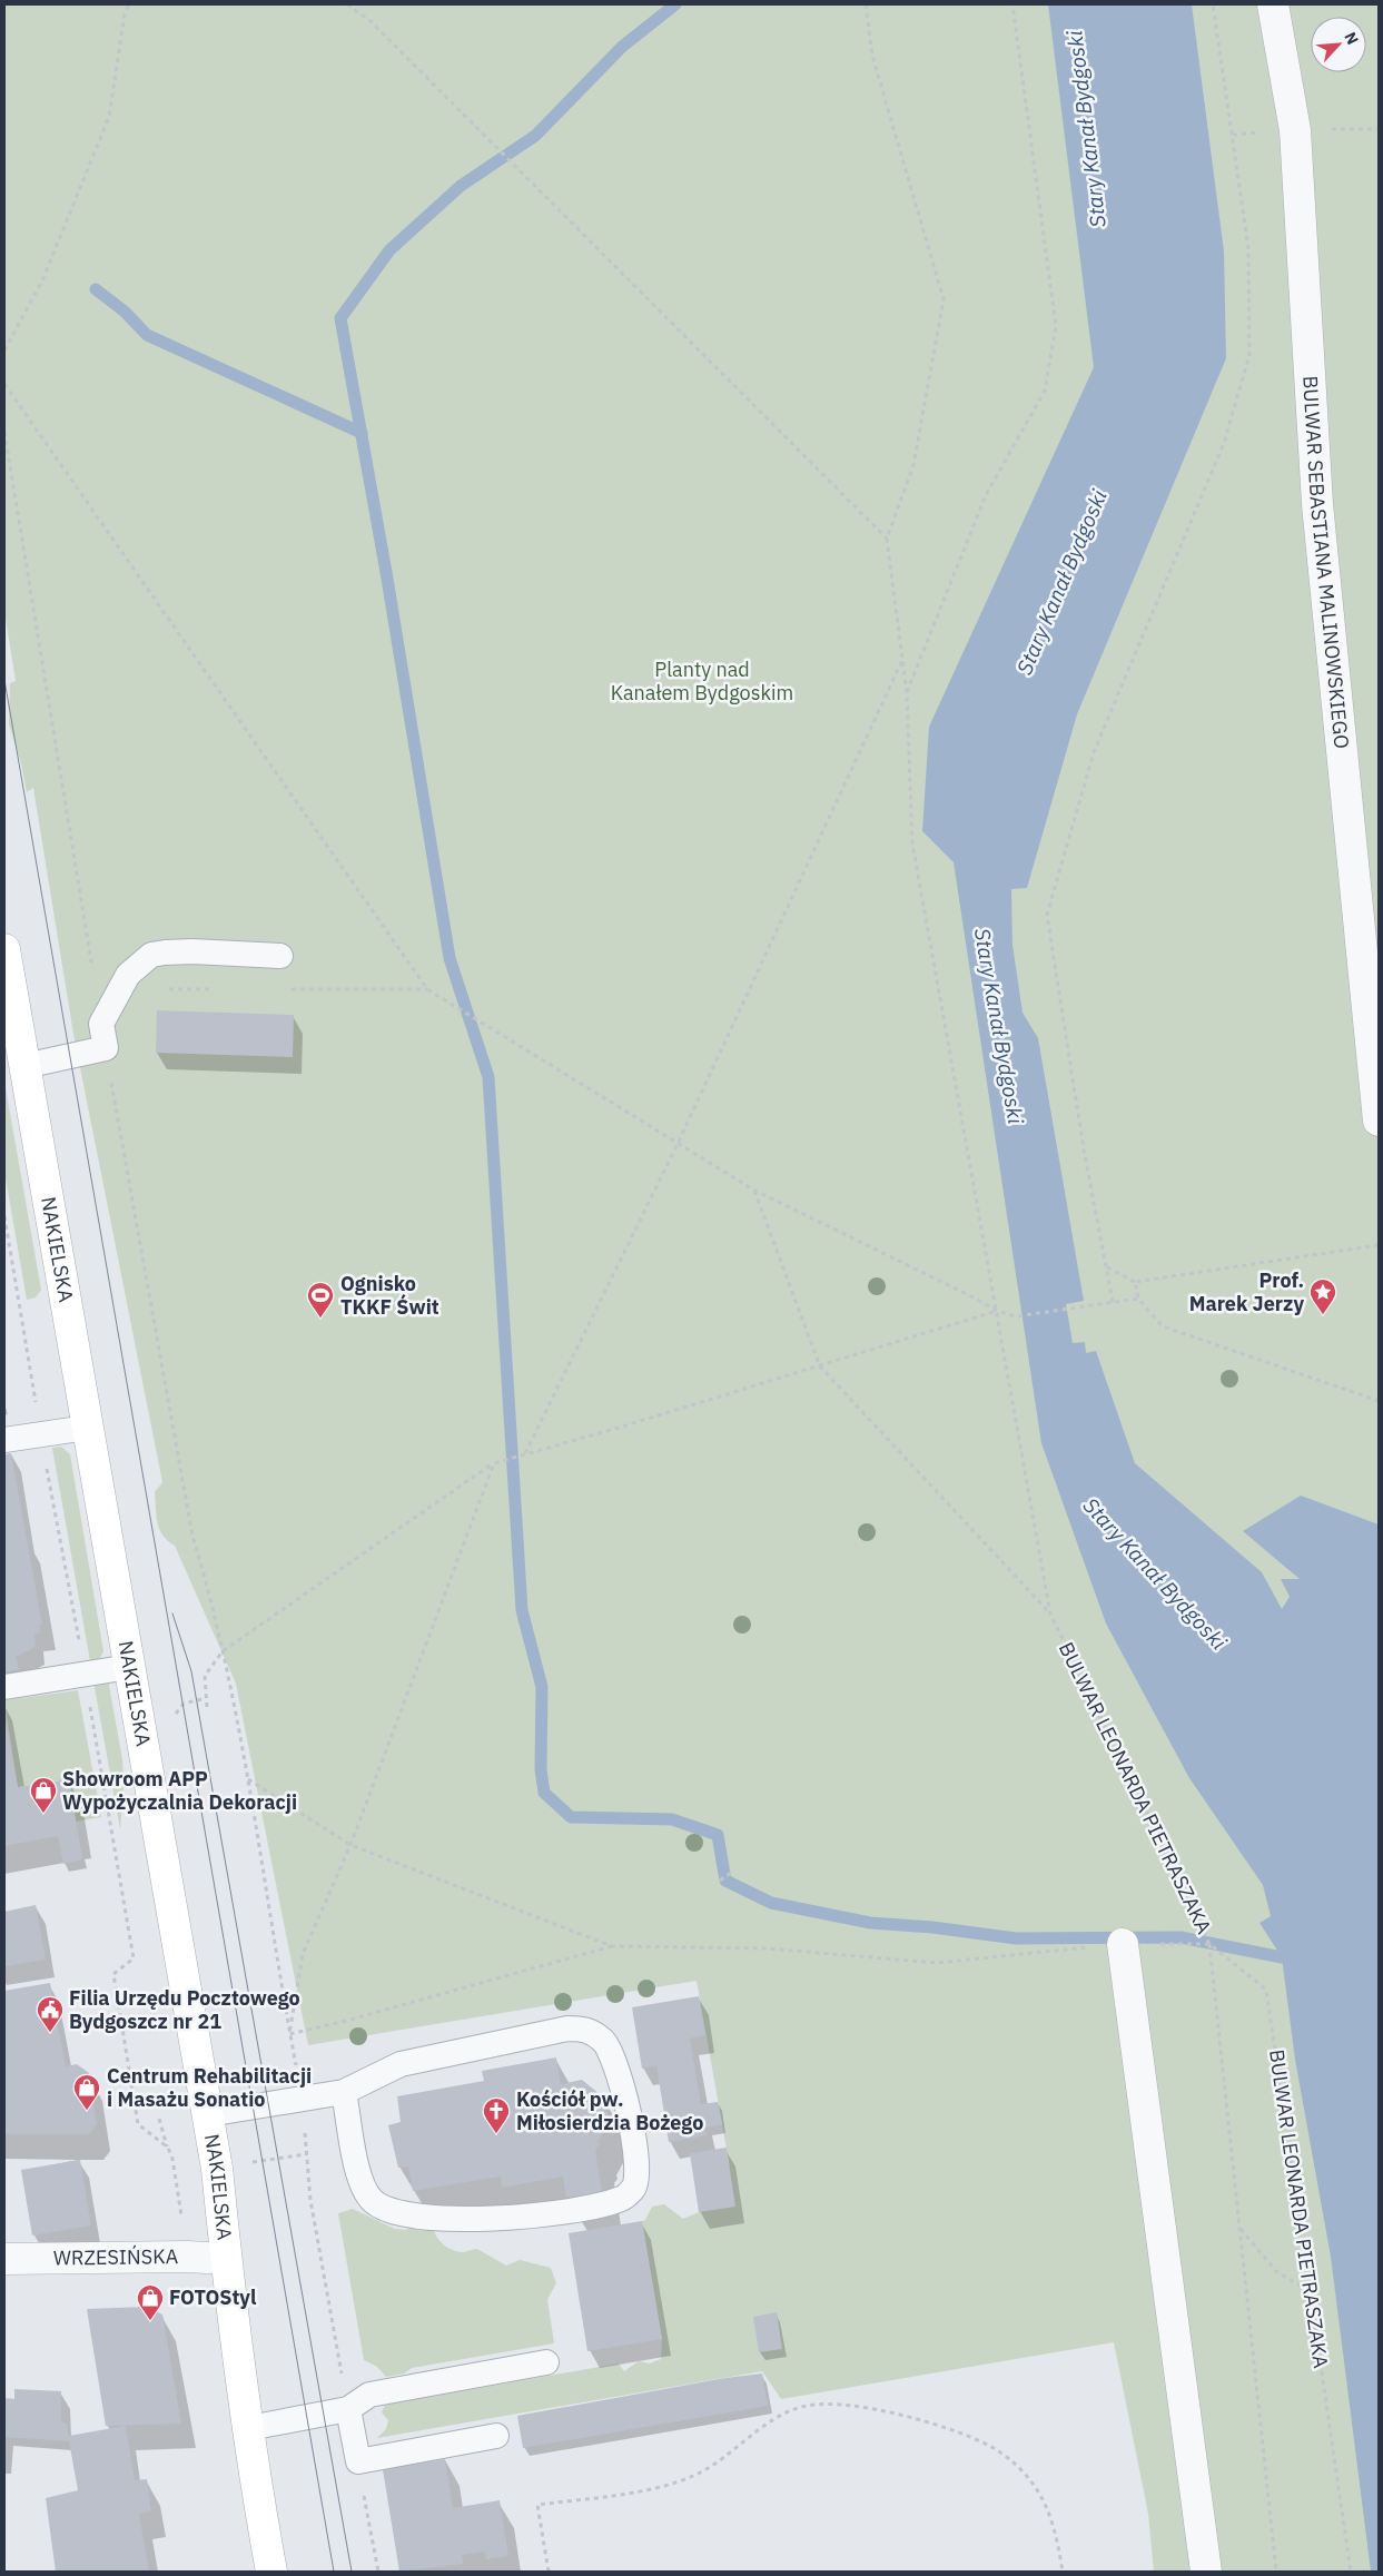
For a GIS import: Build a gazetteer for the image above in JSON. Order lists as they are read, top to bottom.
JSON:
{
  "streets": {
    "main road": ["NAKIELSKA"],
    "street": ["BULWAR SEBASTIANA MALINOWSKIEGO", "WRZESIŃSKA"],
    "path": ["BULWAR LEONARDA PIETRASZAKA"]
  },
  "crossings": [
    ["NAKIELSKA", "WRZESIŃSKA"]
  ],
  "water": ["Stary Kanał Bydgoski"],
  "parks": ["Planty nad Kanałem Bydgoskim"],
  "places": {
    "place": ["Prof. Marek Jerzy"],
    "sports": ["Ognisko TKKF Świt"],
    "shop": ["Showroom APP Wypożyczalnia Dekoracji", "Centrum Rehabilitacji i Masażu Sonatio", "FOTOStyl"],
    "public building": ["Filia Urzędu Pocztowego Bydgoszcz nr 21"],
    "church": ["Kościół pw. Miłosierdzia Bożego"]
  },
  "north": "top right"
}
